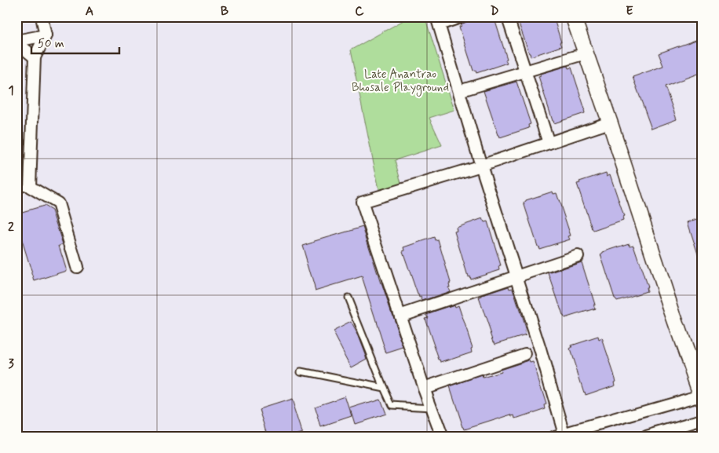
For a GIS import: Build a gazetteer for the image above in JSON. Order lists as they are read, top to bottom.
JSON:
{
  "parks": ["Late Anantrao Bhosale Playground"],
  "scale_bar": "50 m",
  "grid": {
    "columns": [
      "A",
      "B",
      "C",
      "D",
      "E"
    ],
    "rows": ["1", "2", "3"]
  }
}
